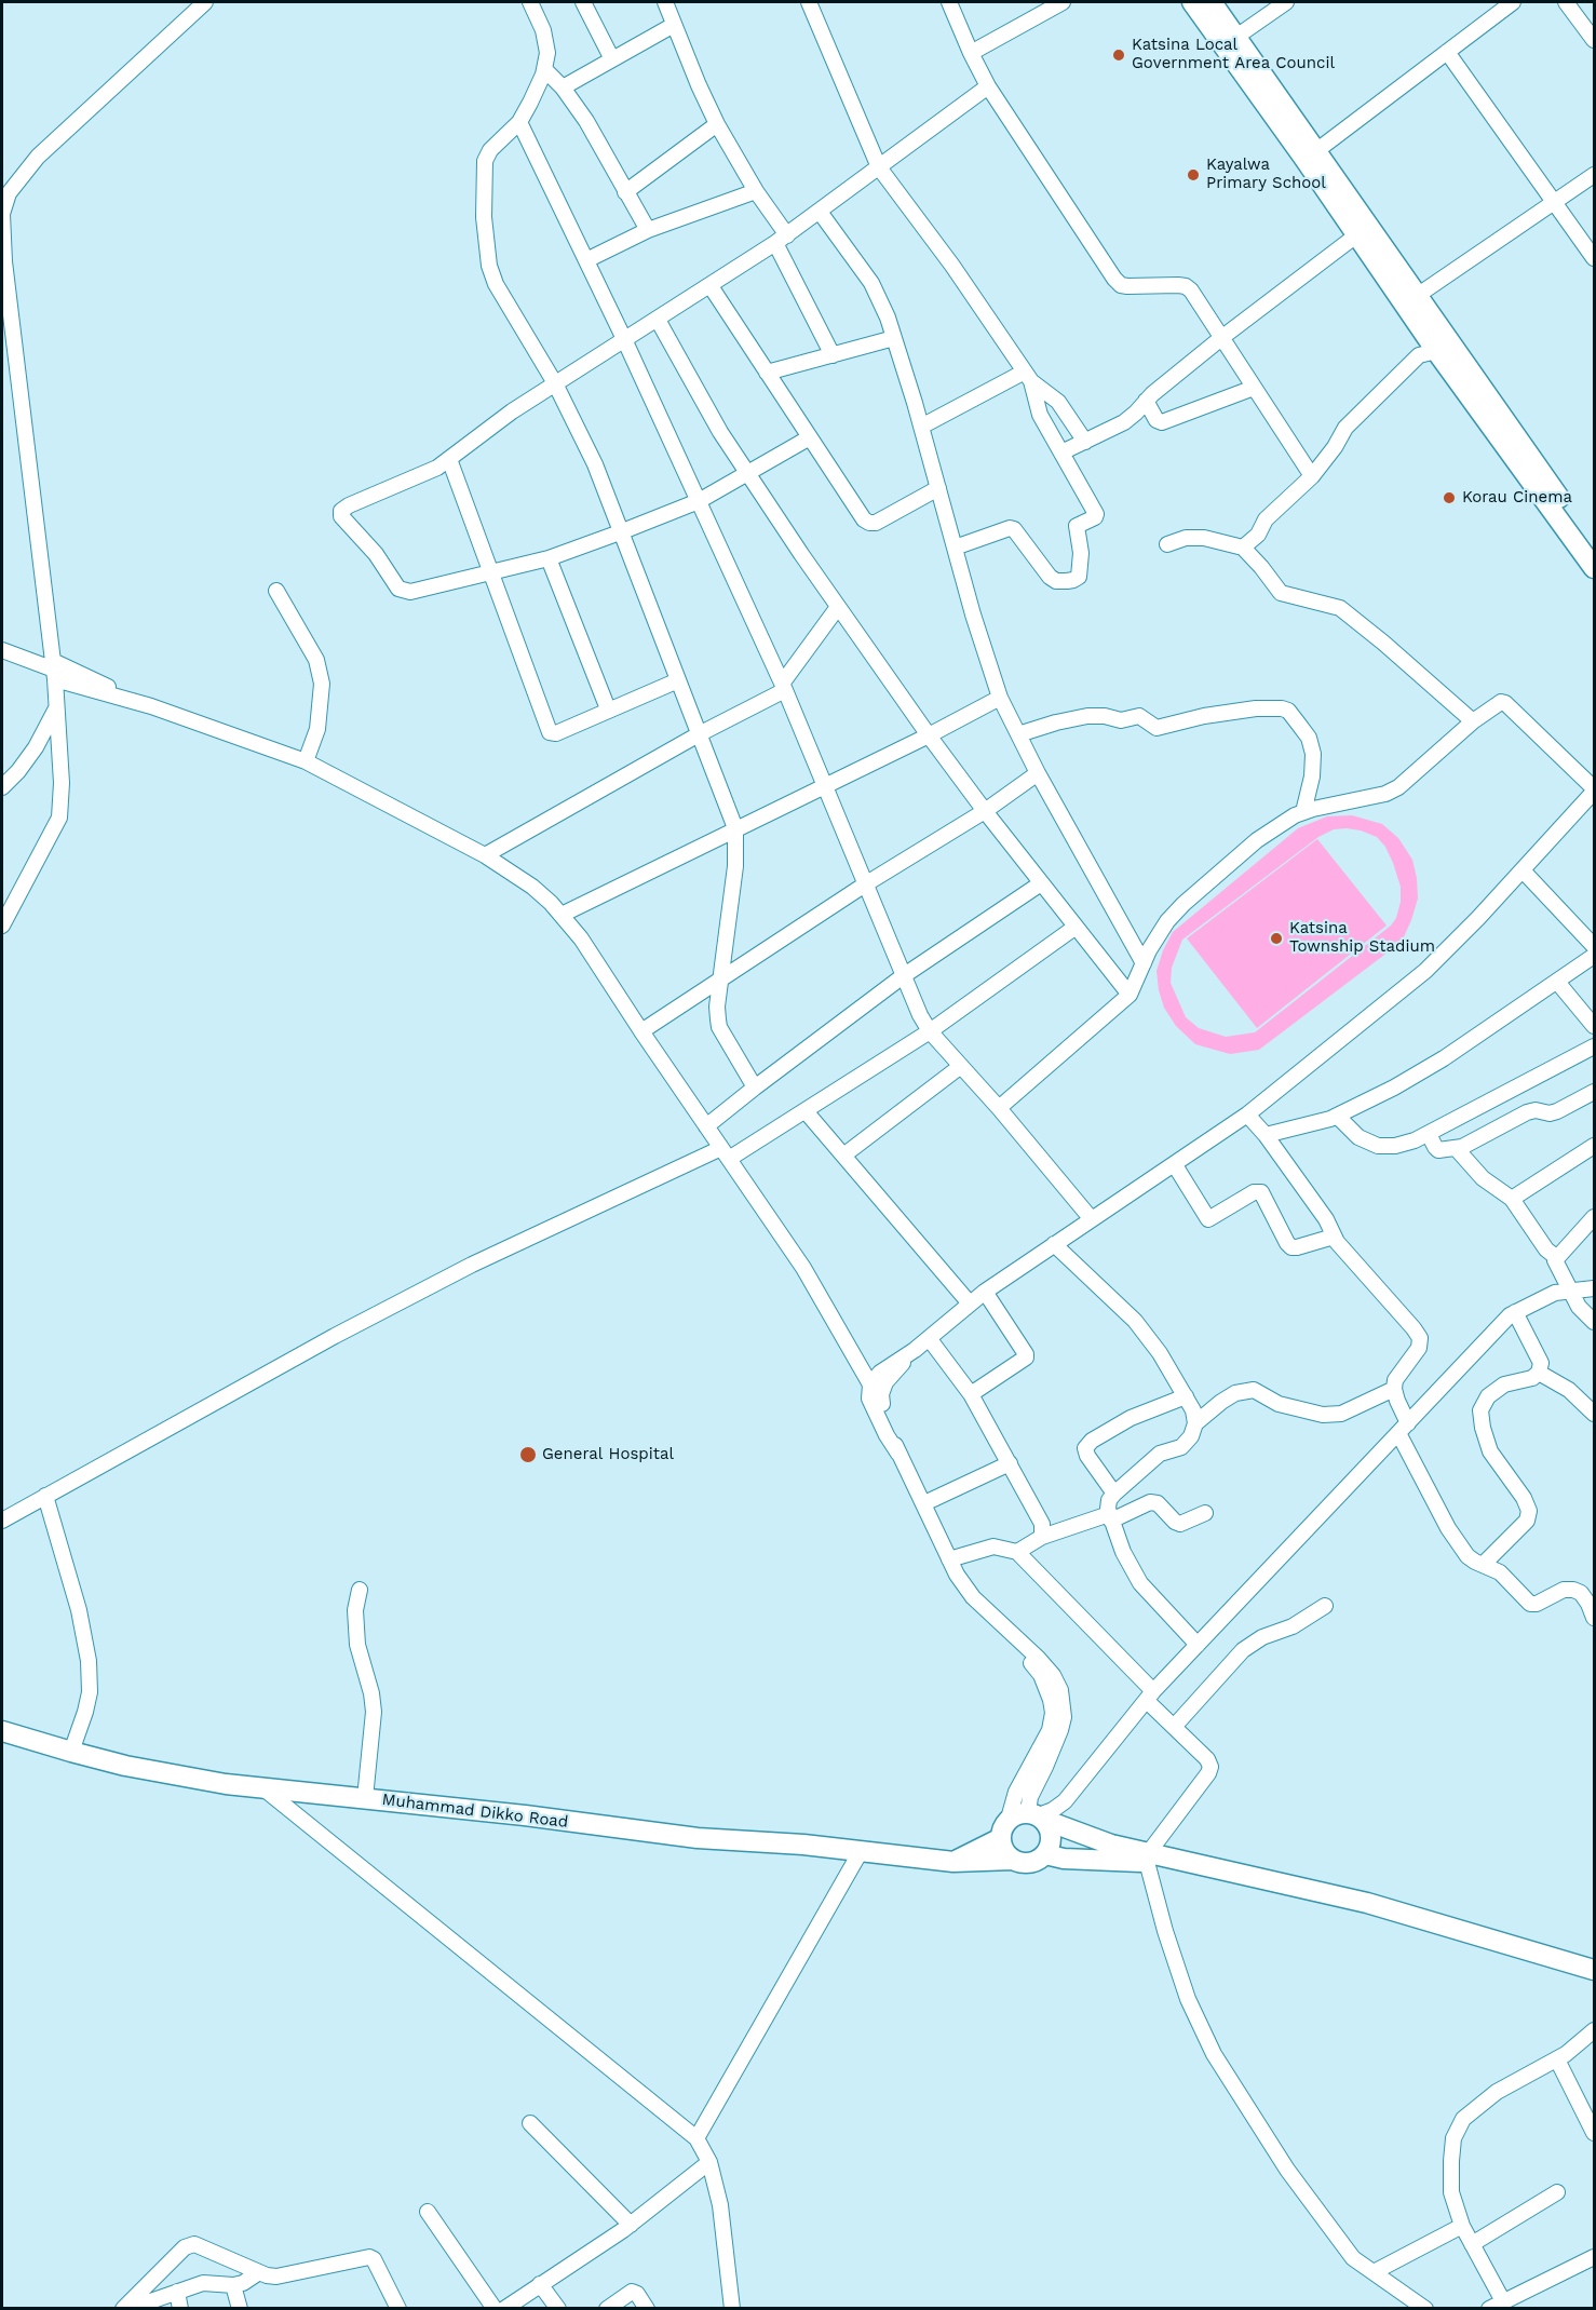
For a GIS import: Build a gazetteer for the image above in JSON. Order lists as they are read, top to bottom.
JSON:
{
  "streets": {
    "main road": ["Muhammad Dikko Road"]
  },
  "places": [
    "Katsina Local Government Area Council",
    "Kayalwa Primary School",
    "Korau Cinema",
    "Katsina Township Stadium",
    "General Hospital"
  ]
}
